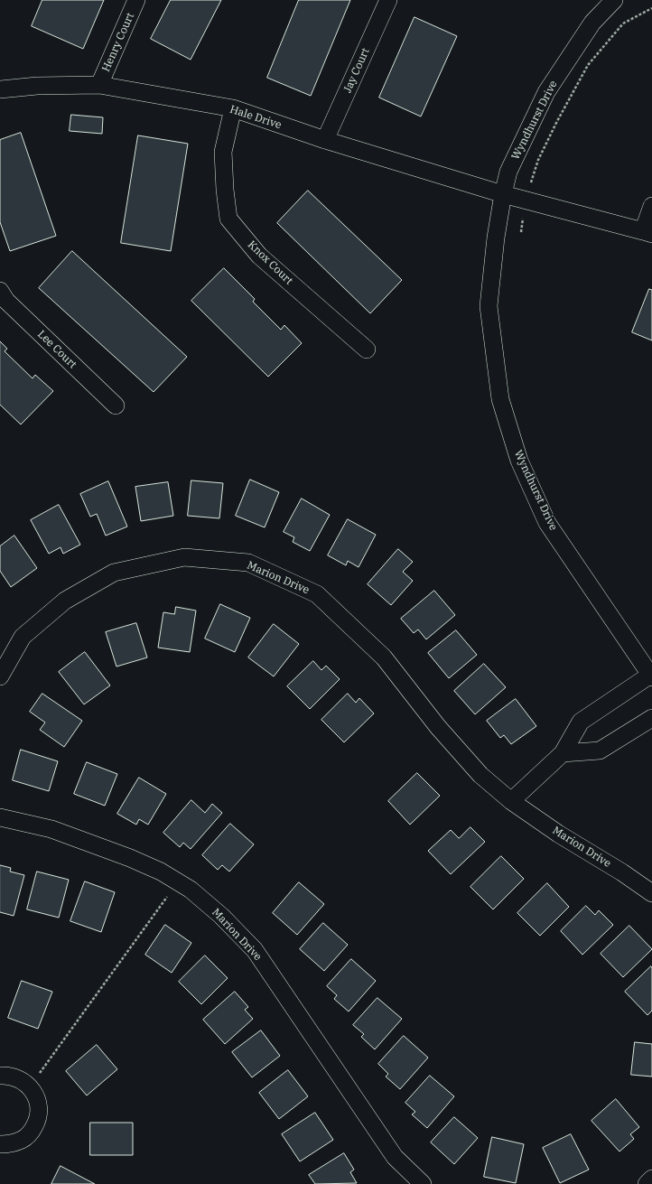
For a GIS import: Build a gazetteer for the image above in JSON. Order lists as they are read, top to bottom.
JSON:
{
  "streets": {
    "street": [
      "Henry Court",
      "Jay Court",
      "Hale Drive",
      "Wyndhurst Drive",
      "Knox Court",
      "Lee Court",
      "Marion Drive"
    ]
  },
  "crossings": [
    ["Henry Court", "Hale Drive"],
    ["Jay Court", "Hale Drive"],
    ["Hale Drive", "Wyndhurst Drive"],
    ["Hale Drive", "Knox Court"]
  ]
}
